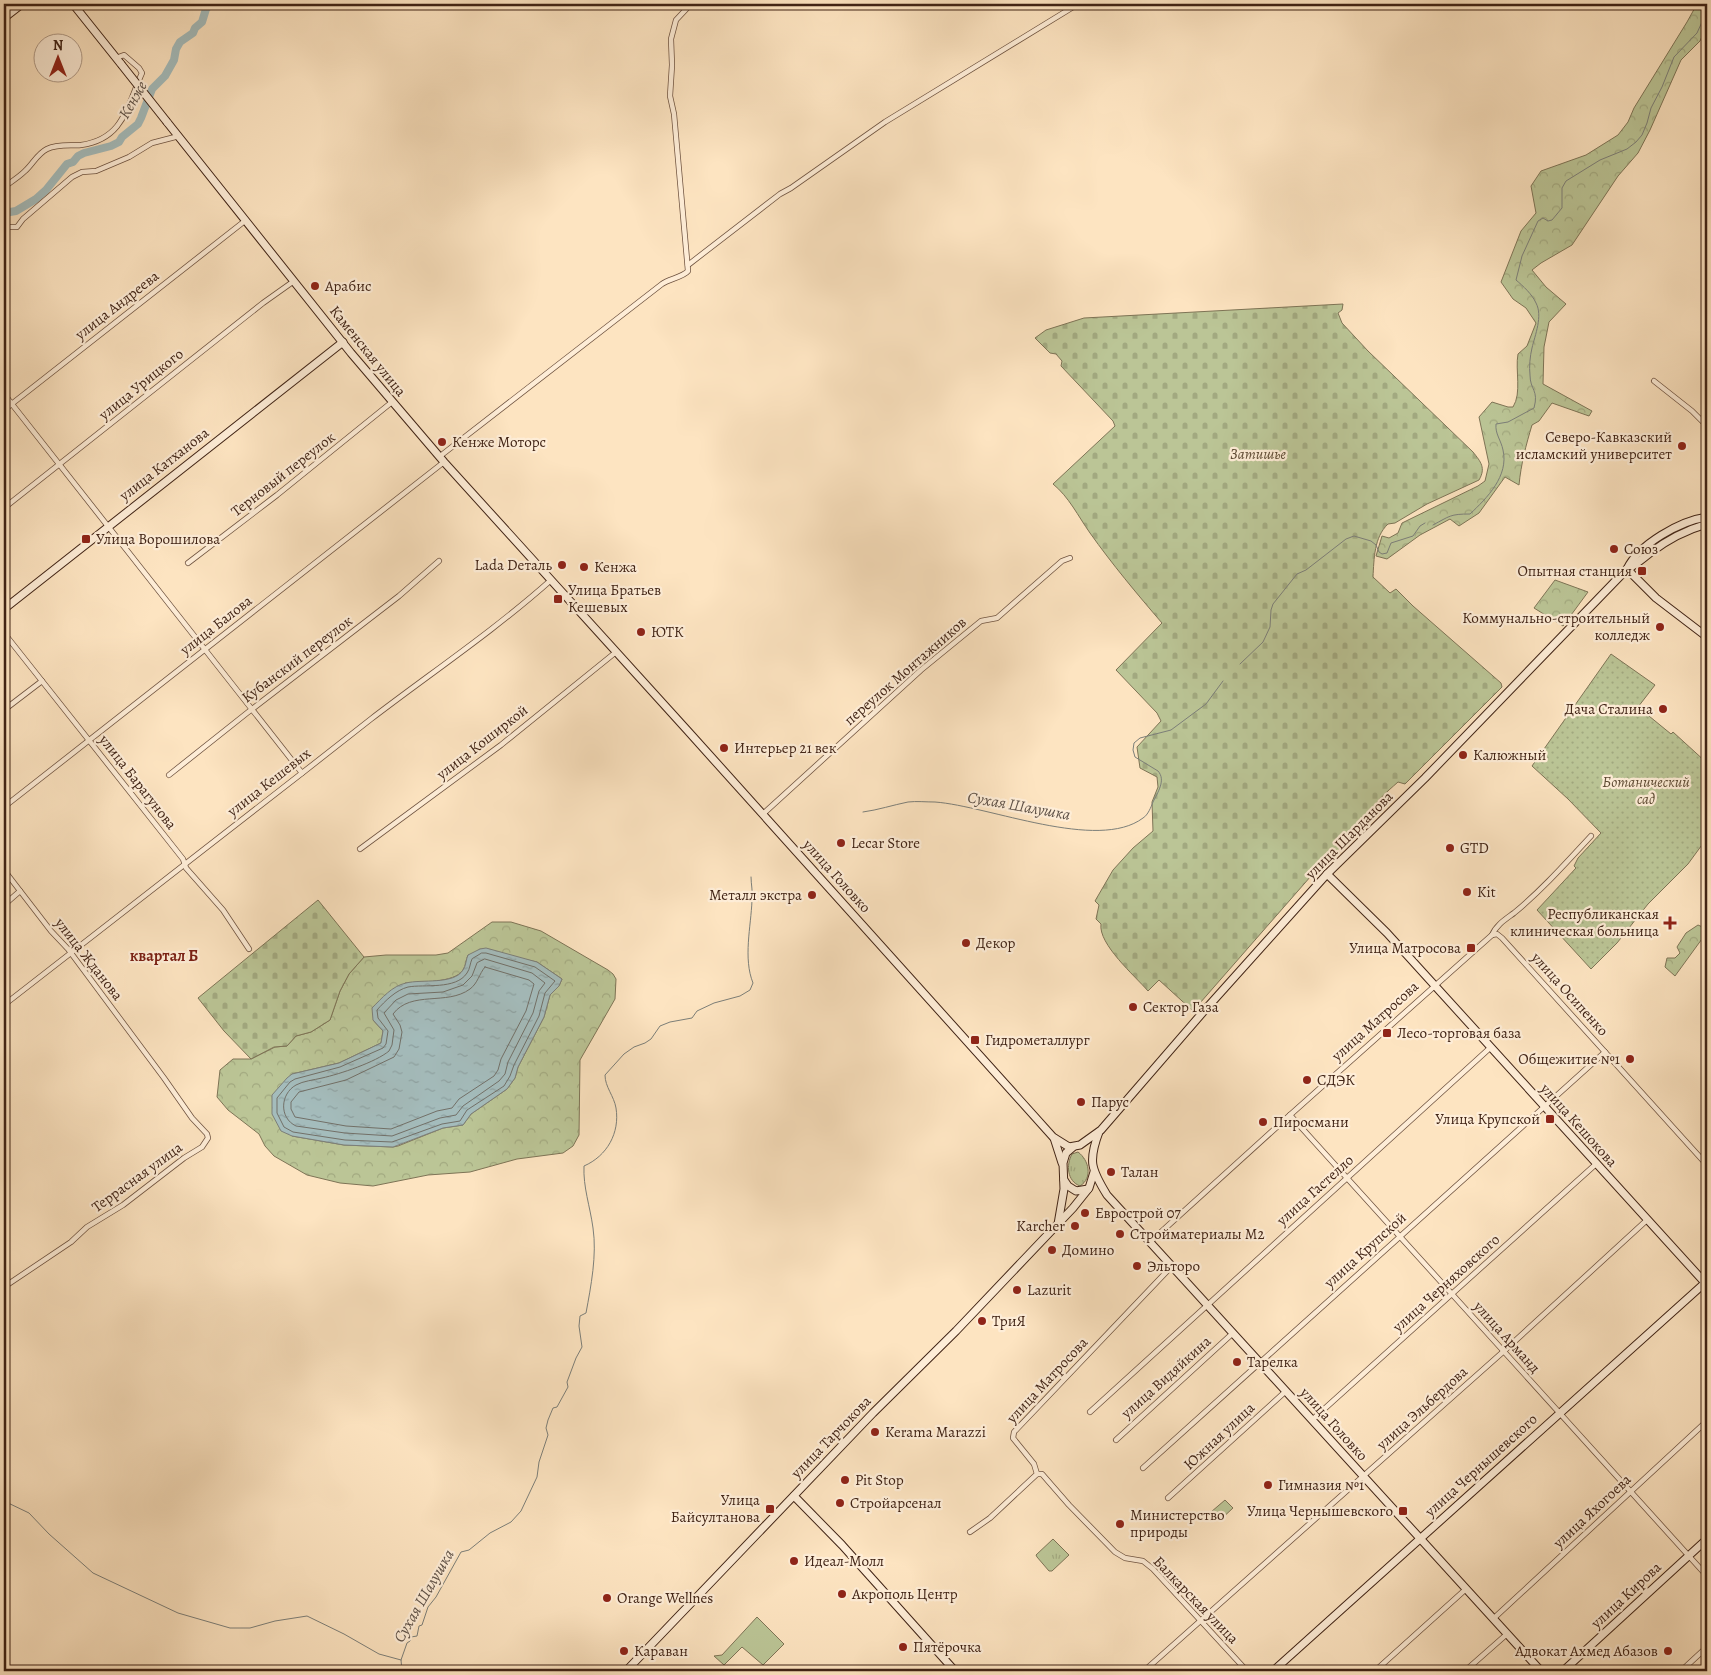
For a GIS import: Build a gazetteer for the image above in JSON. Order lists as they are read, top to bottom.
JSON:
{
  "streets": {
    "street": [
      "улица Андреева",
      "Каменская улица",
      "улица Урицкого",
      "улица Катханова",
      "Терновый переулок",
      "улица Балова",
      "Кубанский переулок",
      "переулок Монтажников",
      "улица Коширкой",
      "улица Барагунова",
      "улица Кешевых",
      "улица Шарданова",
      "улица Головко",
      "улица Жданова",
      "улица Осипенко",
      "улица Матросова",
      "улица Кешокова",
      "Террасная улица",
      "улица Гастелло",
      "улица Крупской",
      "улица Черняховского",
      "улица Арманд",
      "улица Видяйкина",
      "улица Эльбердова",
      "Южная улица",
      "улица Тарчокова",
      "улица Чернышевского",
      "улица Яхогоева",
      "улица Кирова",
      "Балкарская улица"
    ]
  },
  "crossings": [
    ["улица Андреева", "Каменская улица"],
    ["Каменская улица", "улица Урицкого"],
    ["Каменская улица", "улица Катханова"],
    ["Каменская улица", "Терновый переулок"],
    ["Каменская улица", "улица Балова"],
    ["Каменская улица", "улица Кешевых"],
    ["Каменская улица", "улица Головко"],
    ["улица Балова", "улица Барагунова"],
    ["переулок Монтажников", "улица Головко"],
    ["улица Коширкой", "улица Головко"],
    ["улица Барагунова", "улица Кешевых"],
    ["улица Кешевых", "улица Жданова"],
    ["улица Шарданова", "улица Кешокова"],
    ["улица Головко", "улица Матросова"],
    ["улица Головко", "улица Гастелло"],
    ["улица Головко", "улица Крупской"],
    ["улица Головко", "улица Черняховского"],
    ["улица Головко", "улица Видяйкина"],
    ["улица Головко", "улица Эльбердова"],
    ["улица Головко", "Южная улица"],
    ["улица Головко", "улица Чернышевского"],
    ["улица Головко", "улица Яхогоева"],
    ["улица Жданова", "Террасная улица"],
    ["улица Осипенко", "улица Матросова"],
    ["улица Осипенко", "улица Крупской"],
    ["улица Матросова", "улица Кешокова"],
    ["улица Матросова", "улица Арманд"],
    ["улица Матросова", "Балкарская улица"],
    ["улица Кешокова", "улица Гастелло"],
    ["улица Кешокова", "улица Крупской"],
    ["улица Кешокова", "улица Черняховского"],
    ["улица Кешокова", "улица Эльбердова"],
    ["улица Кешокова", "улица Чернышевского"],
    ["улица Гастелло", "улица Арманд"],
    ["улица Крупской", "улица Арманд"],
    ["улица Черняховского", "улица Арманд"],
    ["улица Арманд", "улица Эльбердова"],
    ["улица Арманд", "улица Чернышевского"],
    ["улица Арманд", "улица Яхогоева"],
    ["улица Арманд", "улица Кирова"],
    ["улица Эльбердова", "Балкарская улица"]
  ],
  "districts": ["квартал Б"],
  "water": ["Кенже", "Сухая Шалушка"],
  "parks": ["Затишье", "Ботанический сад"],
  "places": {
    "other": [
      "Арабис",
      "Кенже Моторс",
      "Северо-Кавказский исламский университет",
      "Союз",
      "Lada Dеталь",
      "Кенжа",
      "Коммунально-строительный колледж",
      "ЮТК",
      "Дача Сталина",
      "Интерьер 21 век",
      "Калюжный",
      "Lecar Store",
      "GTD",
      "Kit",
      "Металл экстра",
      "Декор",
      "Сектор Газа",
      "Общежитие №1",
      "СДЭК",
      "Парус",
      "Пиросмани",
      "Талан",
      "Еврострой 07",
      "Kаrcher",
      "Стройматериалы М2",
      "Домино",
      "Эльторо",
      "Lazurit",
      "ТриЯ",
      "Тарелка",
      "Kerama Marazzi",
      "Pit Stop",
      "Гимназия №1",
      "Стройарсенал",
      "Министерство природы",
      "Идеал-Молл",
      "Акрополь Центр",
      "Orange Wellnes",
      "Пятёрочка",
      "Караван",
      "Адвокат Ахмед Абазов"
    ],
    "transit": [
      "Улица Ворошилова",
      "Опытная станция",
      "Улица Братьев Кешевых",
      "Улица Матросова",
      "Лесо-торговая база",
      "Гидрометаллург",
      "Улица Крупской",
      "Улица Байсултанова",
      "Улица Чернышевского"
    ],
    "health": ["Республиканская клиническая больница"]
  },
  "north": "top"
}
